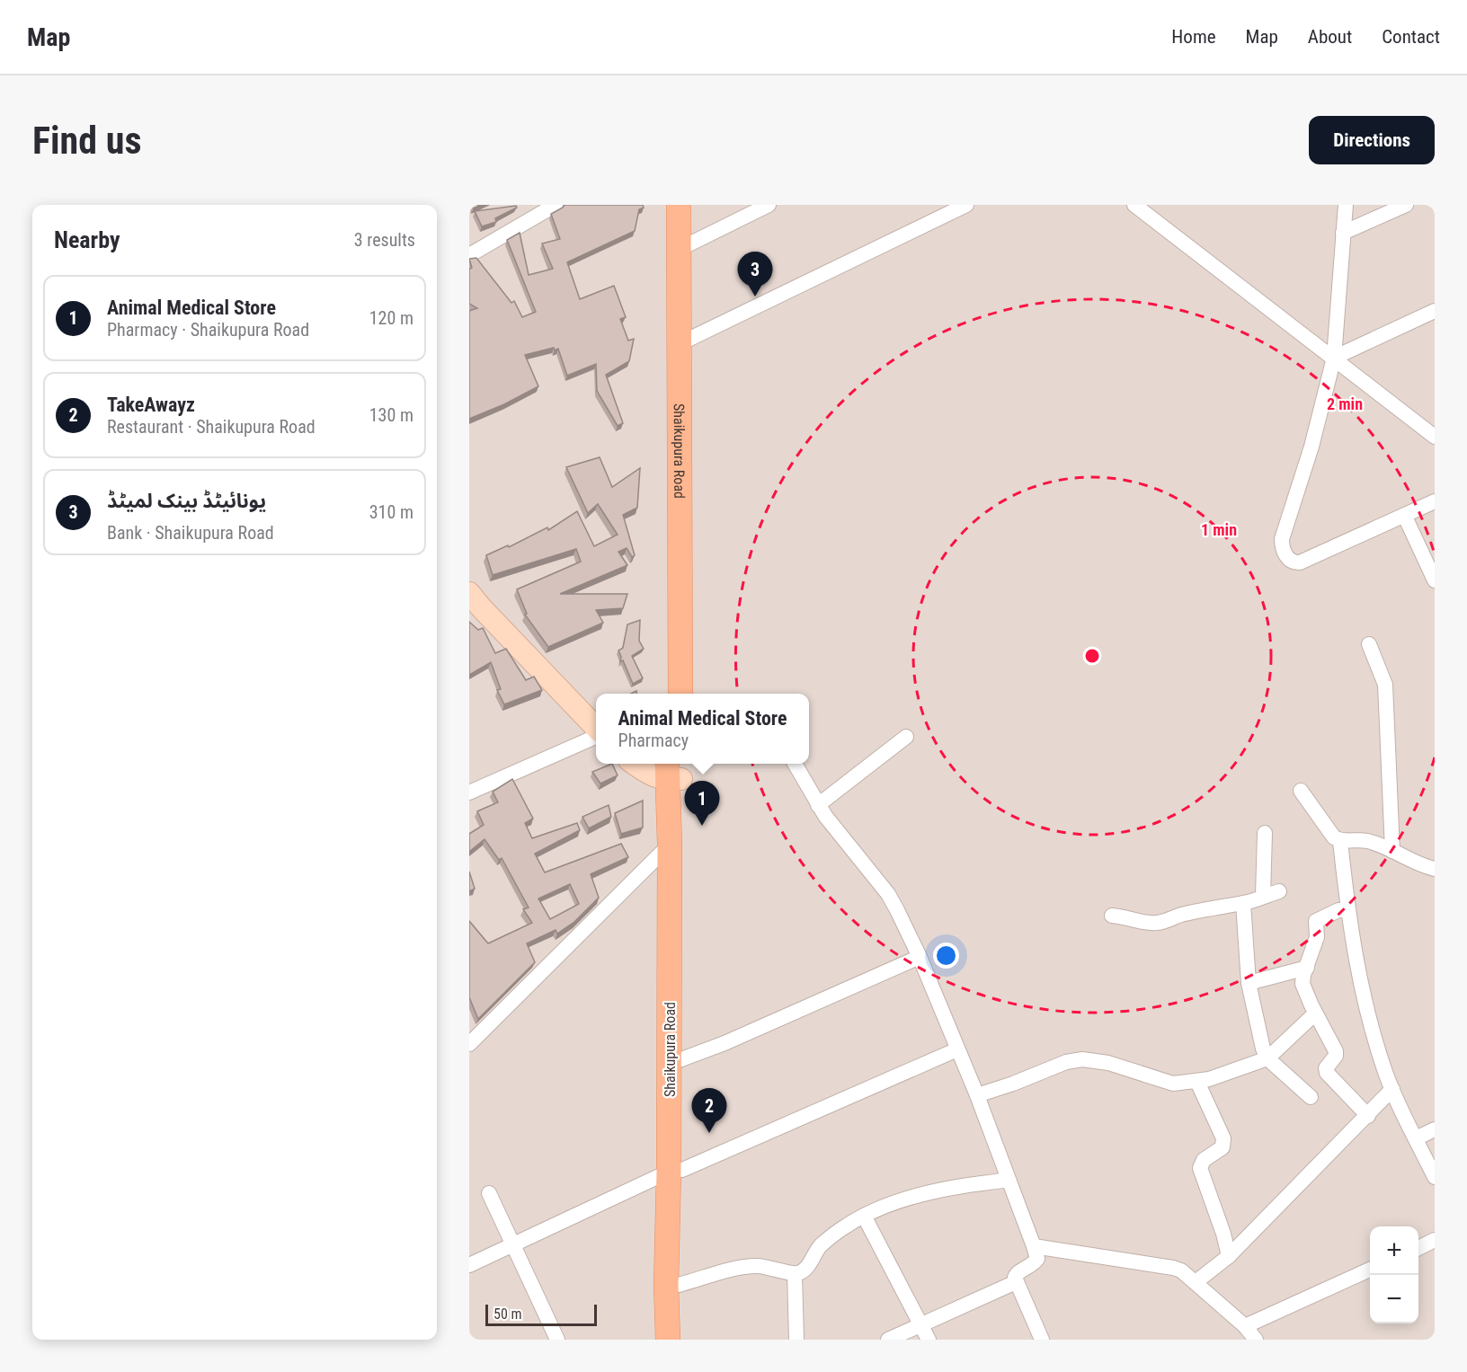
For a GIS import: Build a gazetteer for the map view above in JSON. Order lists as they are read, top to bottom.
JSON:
{
  "streets": {
    "main road": ["Shaikupura Road"]
  },
  "scale_bar": "50 m",
  "page": {
    "header": "Map",
    "nav": [
      "Home",
      "Map",
      "About",
      "Contact"
    ],
    "buttons": "Directions",
    "title": "Find us",
    "heading": ["Nearby", "3 results"],
    "pins": ["3", "1", "2"],
    "list": [
      {
        "mark": "1",
        "name": "Animal Medical Store",
        "note": "Pharmacy · Shaikupura Road",
        "value": "120 m"
      },
      {
        "mark": "2",
        "name": "TakeAwayz",
        "note": "Restaurant · Shaikupura Road",
        "value": "130 m"
      },
      {
        "mark": "3",
        "name": "یونائیٹڈ بینک لمیٹڈ",
        "note": "Bank · Shaikupura Road",
        "value": "310 m"
      }
    ],
    "popup": ["Animal Medical Store", "Pharmacy"],
    "map_buttons": ["+", "−"],
    "scale": "50 m"
  },
  "rings": ["2 min", "1 min"]
}
